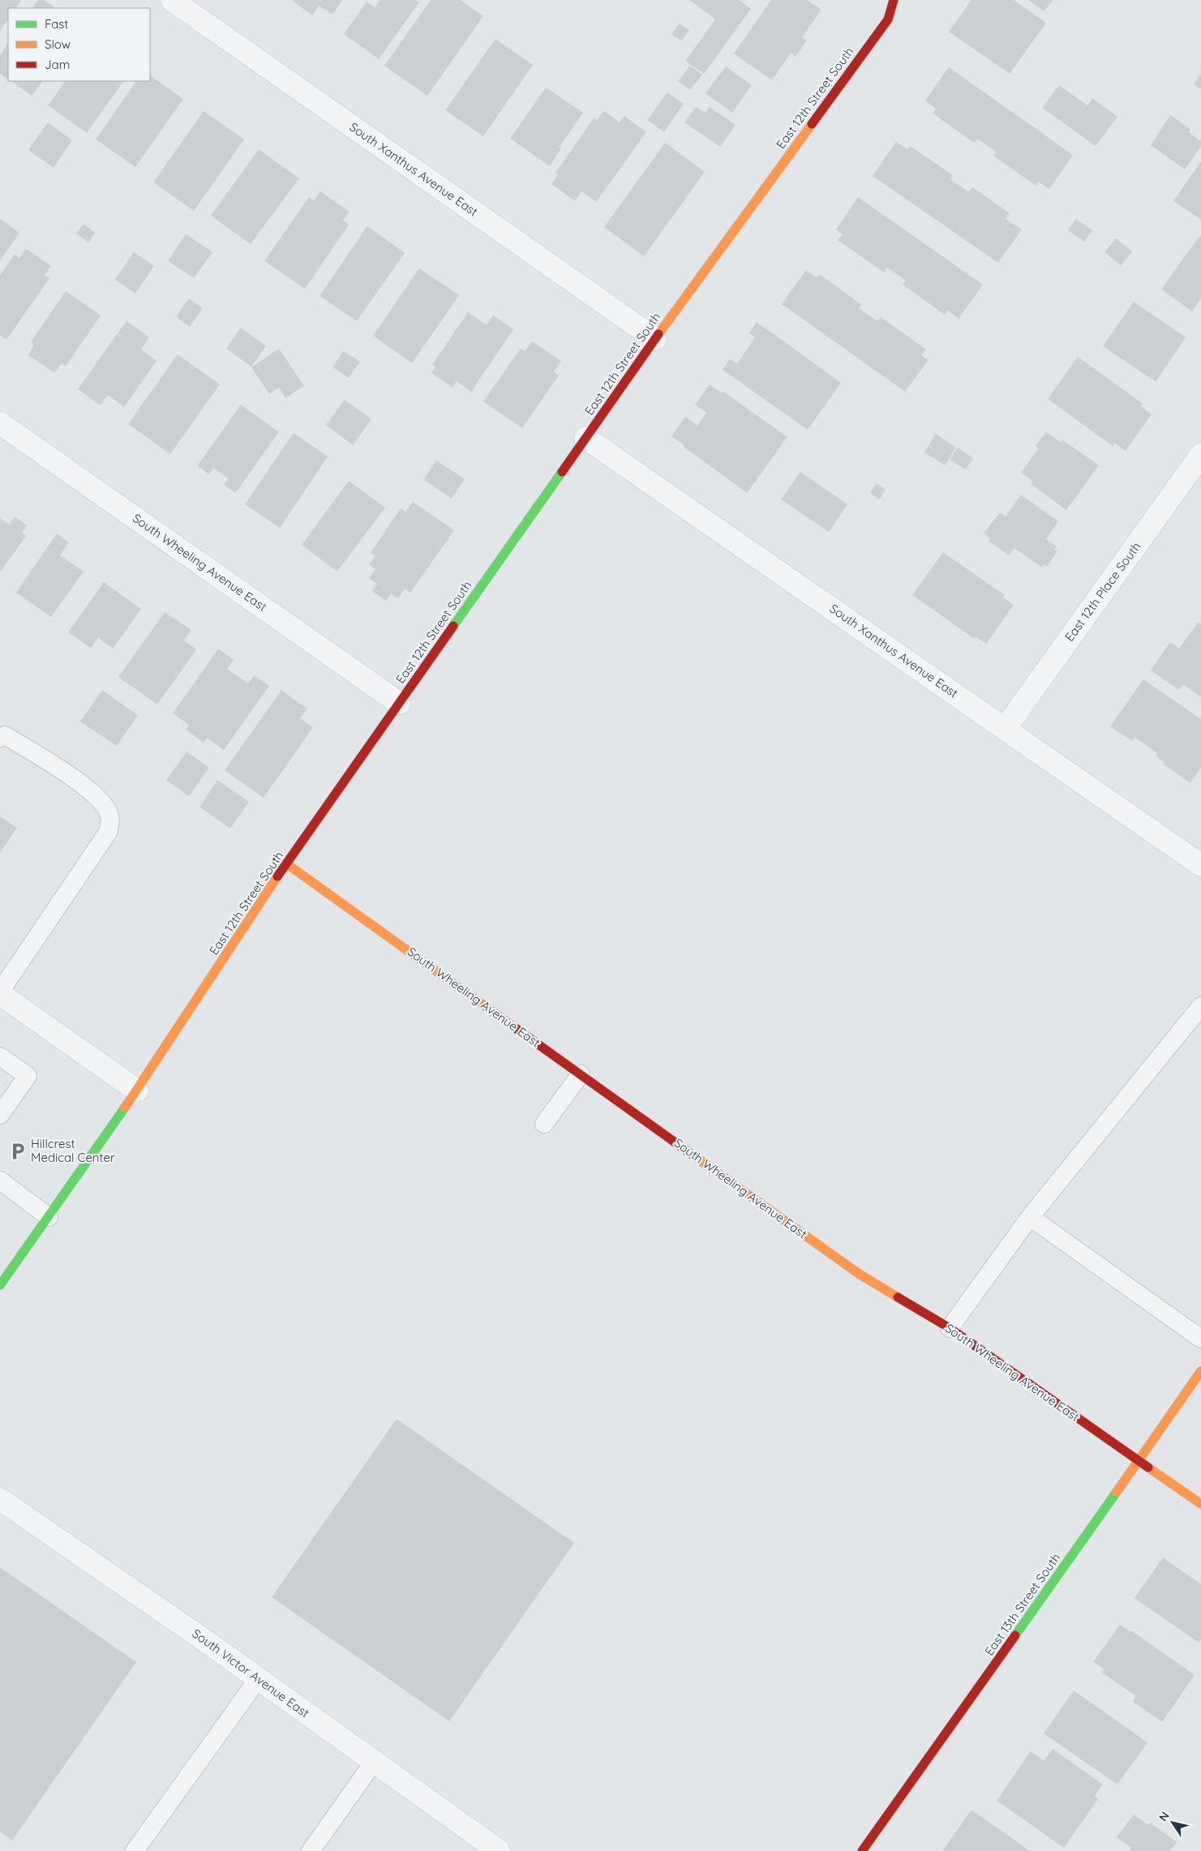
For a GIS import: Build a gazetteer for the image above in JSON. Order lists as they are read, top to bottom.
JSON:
{
  "streets": {
    "street": [
      "East 12th Street South",
      "South Xanthus Avenue East",
      "South Wheeling Avenue East",
      "East 12th Place South",
      "East 13th Street South",
      "South Victor Avenue East"
    ]
  },
  "crossings": [
    ["East 12th Street South", "South Xanthus Avenue East"],
    ["East 12th Street South", "South Wheeling Avenue East"],
    ["South Xanthus Avenue East", "East 12th Place South"],
    ["South Wheeling Avenue East", "East 13th Street South"]
  ],
  "places": {
    "parking": ["Hillcrest Medical Center"]
  },
  "legend": ["Fast", "Slow", "Jam"],
  "north": "top left"
}
